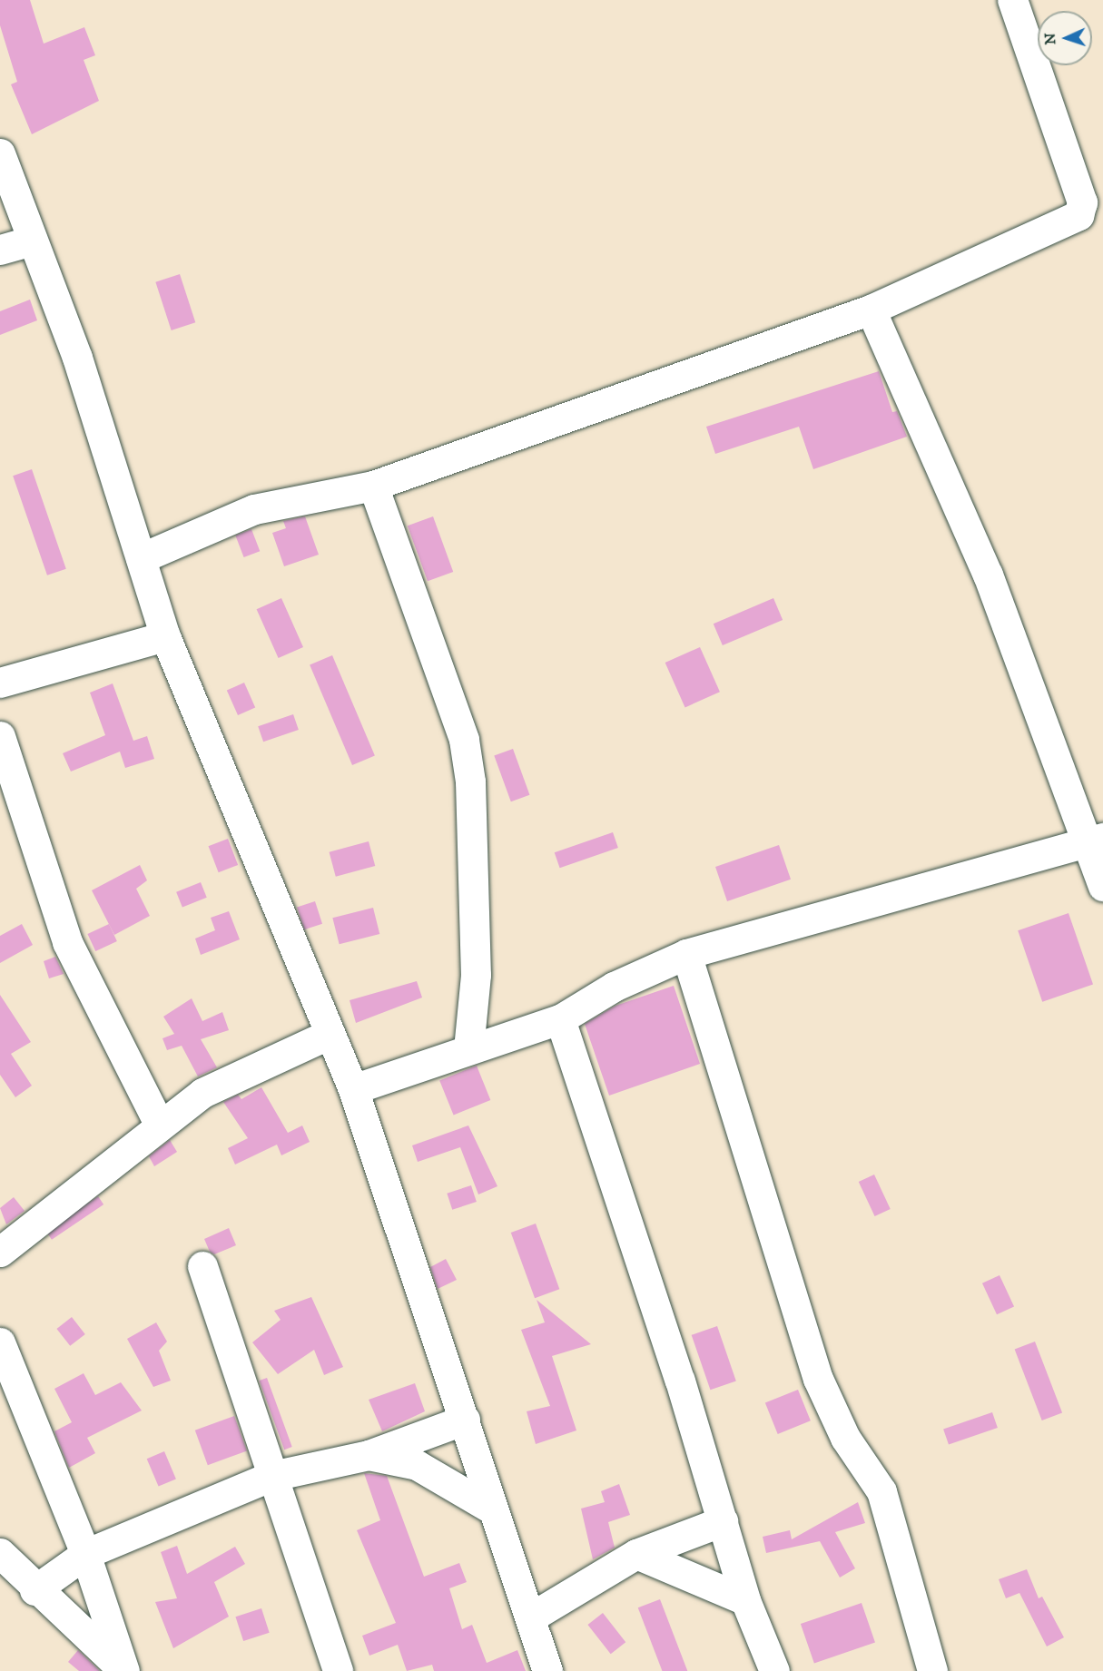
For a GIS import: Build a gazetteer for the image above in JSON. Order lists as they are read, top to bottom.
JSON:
{
  "north": "left"
}
